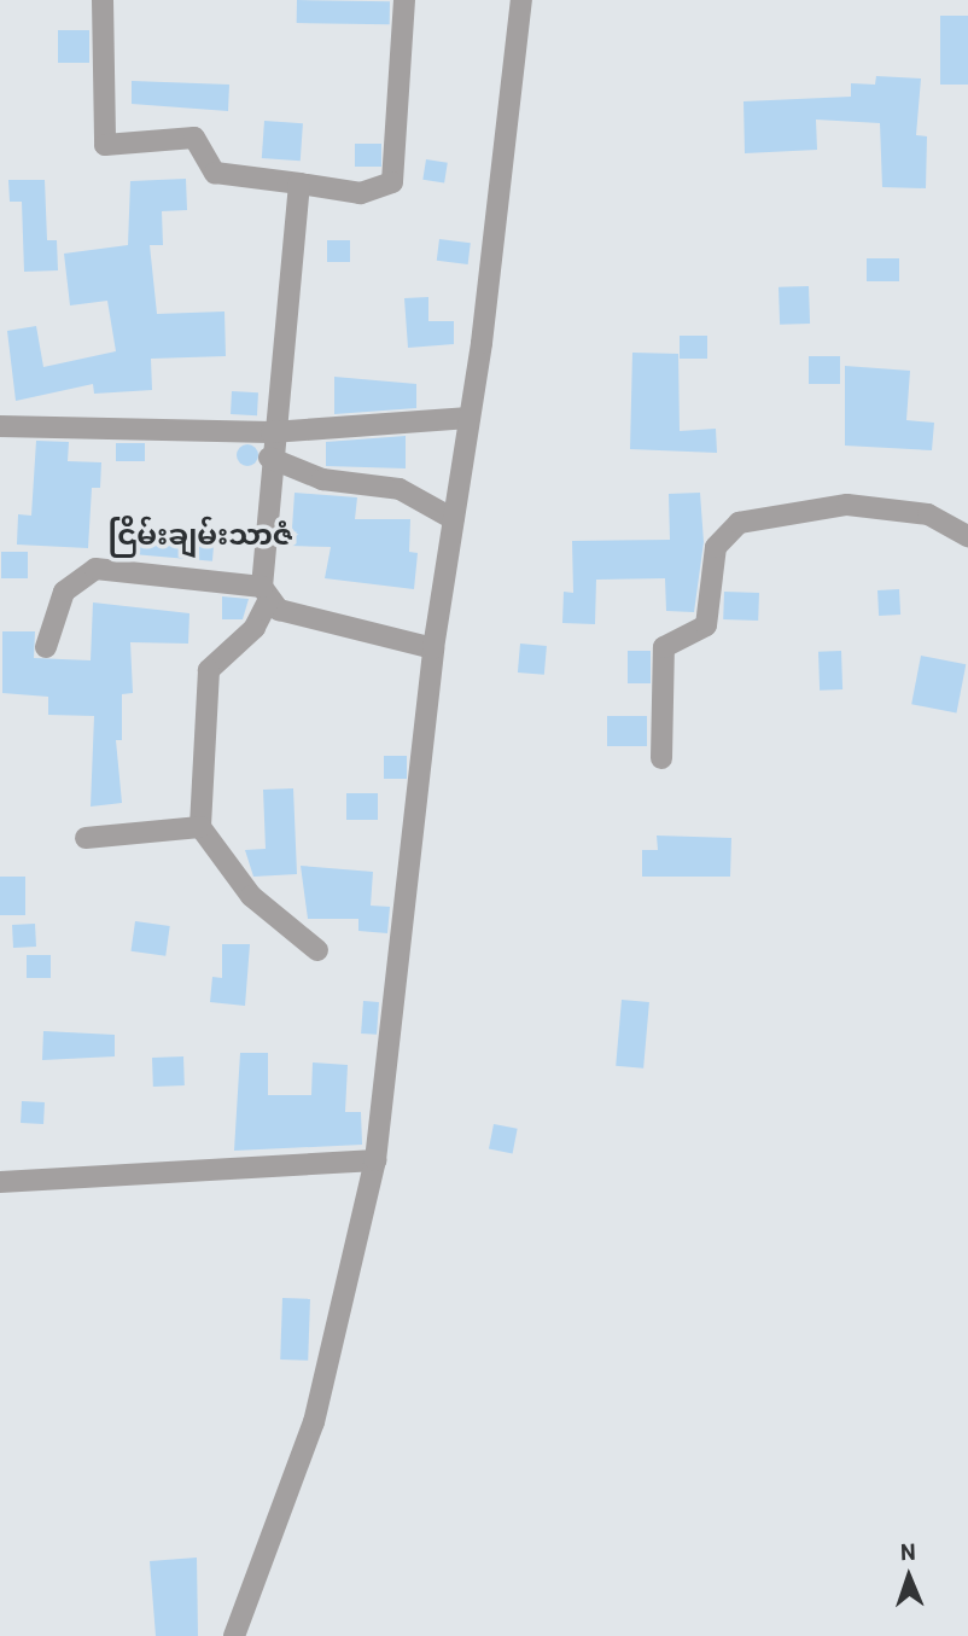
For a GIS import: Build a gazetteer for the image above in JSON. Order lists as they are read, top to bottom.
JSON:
{
  "districts": ["ငြိမ်းချမ်းသာဇံ"],
  "north": "top"
}
